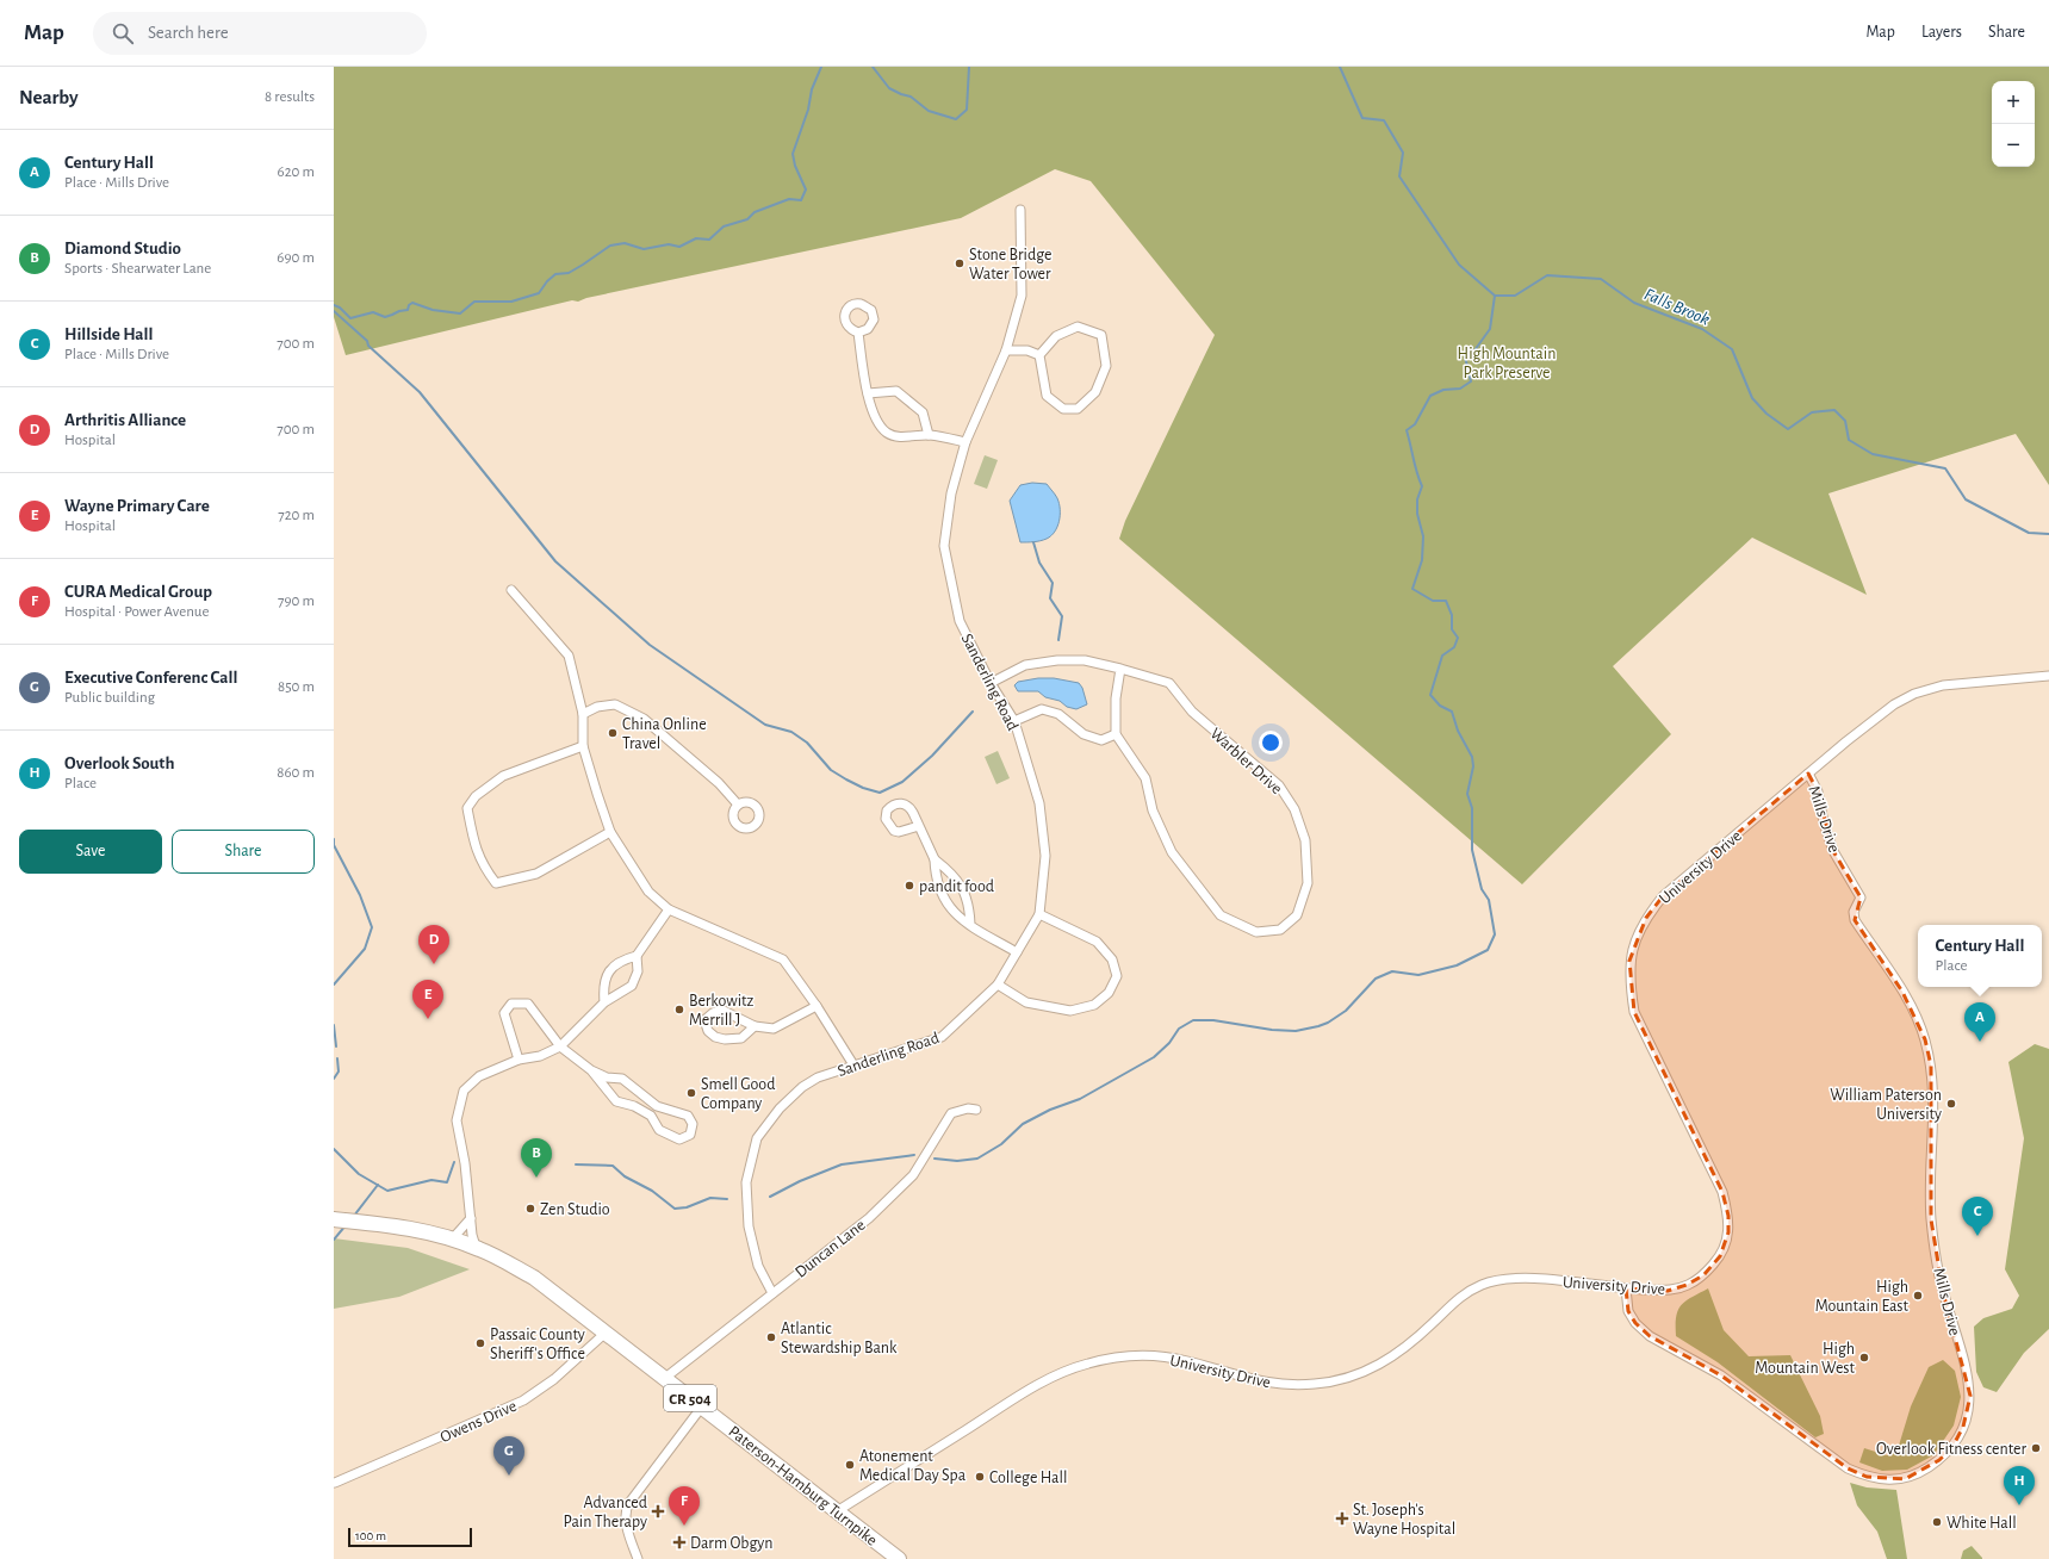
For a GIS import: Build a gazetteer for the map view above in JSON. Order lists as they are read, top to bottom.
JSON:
{
  "streets": {
    "main road": ["CR 504", "Paterson-Hamburg Turnpike"],
    "street": [
      "Sanderling Road",
      "Warbler Drive",
      "Mills Drive",
      "University Drive",
      "Duncan Lane",
      "Owens Drive"
    ]
  },
  "crossings": [
    ["Sanderling Road", "Warbler Drive"],
    ["Sanderling Road", "Duncan Lane"],
    ["Mills Drive", "University Drive"],
    ["University Drive", "Paterson-Hamburg Turnpike"],
    ["Duncan Lane", "Paterson-Hamburg Turnpike"],
    ["Owens Drive", "Paterson-Hamburg Turnpike"]
  ],
  "water": ["Falls Brook"],
  "parks": ["High Mountain Park Preserve"],
  "places": {
    "other": [
      "Stone Bridge Water Tower",
      "China Online Travel",
      "pandit food",
      "Berkowitz Merrill J",
      "Smell Good Company",
      "William Paterson University",
      "Zen Studio",
      "High Mountain East",
      "Atlantic Stewardship Bank",
      "Passaic County Sheriff's Office",
      "High Mountain West",
      "Overlook Fitness center",
      "Atonement Medical Day Spa",
      "College Hall",
      "White Hall"
    ],
    "health": ["Advanced Pain Therapy", "St. Joseph's Wayne Hospital", "Darm Obgyn"]
  },
  "scale_bar": "100 m",
  "page": {
    "header": "Map",
    "search": "Search here",
    "nav": ["Map", "Layers", "Share"],
    "heading": ["Nearby", "8 results"],
    "map_buttons": ["+", "−"],
    "list": [
      {
        "mark": "A",
        "name": "Century Hall",
        "note": "Place · Mills Drive",
        "value": "620 m"
      },
      {
        "mark": "B",
        "name": "Diamond Studio",
        "note": "Sports · Shearwater Lane",
        "value": "690 m"
      },
      {
        "mark": "C",
        "name": "Hillside Hall",
        "note": "Place · Mills Drive",
        "value": "700 m"
      },
      {
        "mark": "D",
        "name": "Arthritis Alliance",
        "note": "Hospital",
        "value": "700 m"
      },
      {
        "mark": "E",
        "name": "Wayne Primary Care",
        "note": "Hospital",
        "value": "720 m"
      },
      {
        "mark": "F",
        "name": "CURA Medical Group",
        "note": "Hospital · Power Avenue",
        "value": "790 m"
      },
      {
        "mark": "G",
        "name": "Executive Conferenc Call",
        "note": "Public building",
        "value": "850 m"
      },
      {
        "mark": "H",
        "name": "Overlook South",
        "note": "Place",
        "value": "860 m"
      }
    ],
    "buttons": ["Save", "Share"],
    "popup": ["Century Hall", "Place"],
    "pins": [
      "D",
      "E",
      "A",
      "B",
      "C",
      "G",
      "H",
      "F"
    ],
    "scale": "100 m"
  }
}
